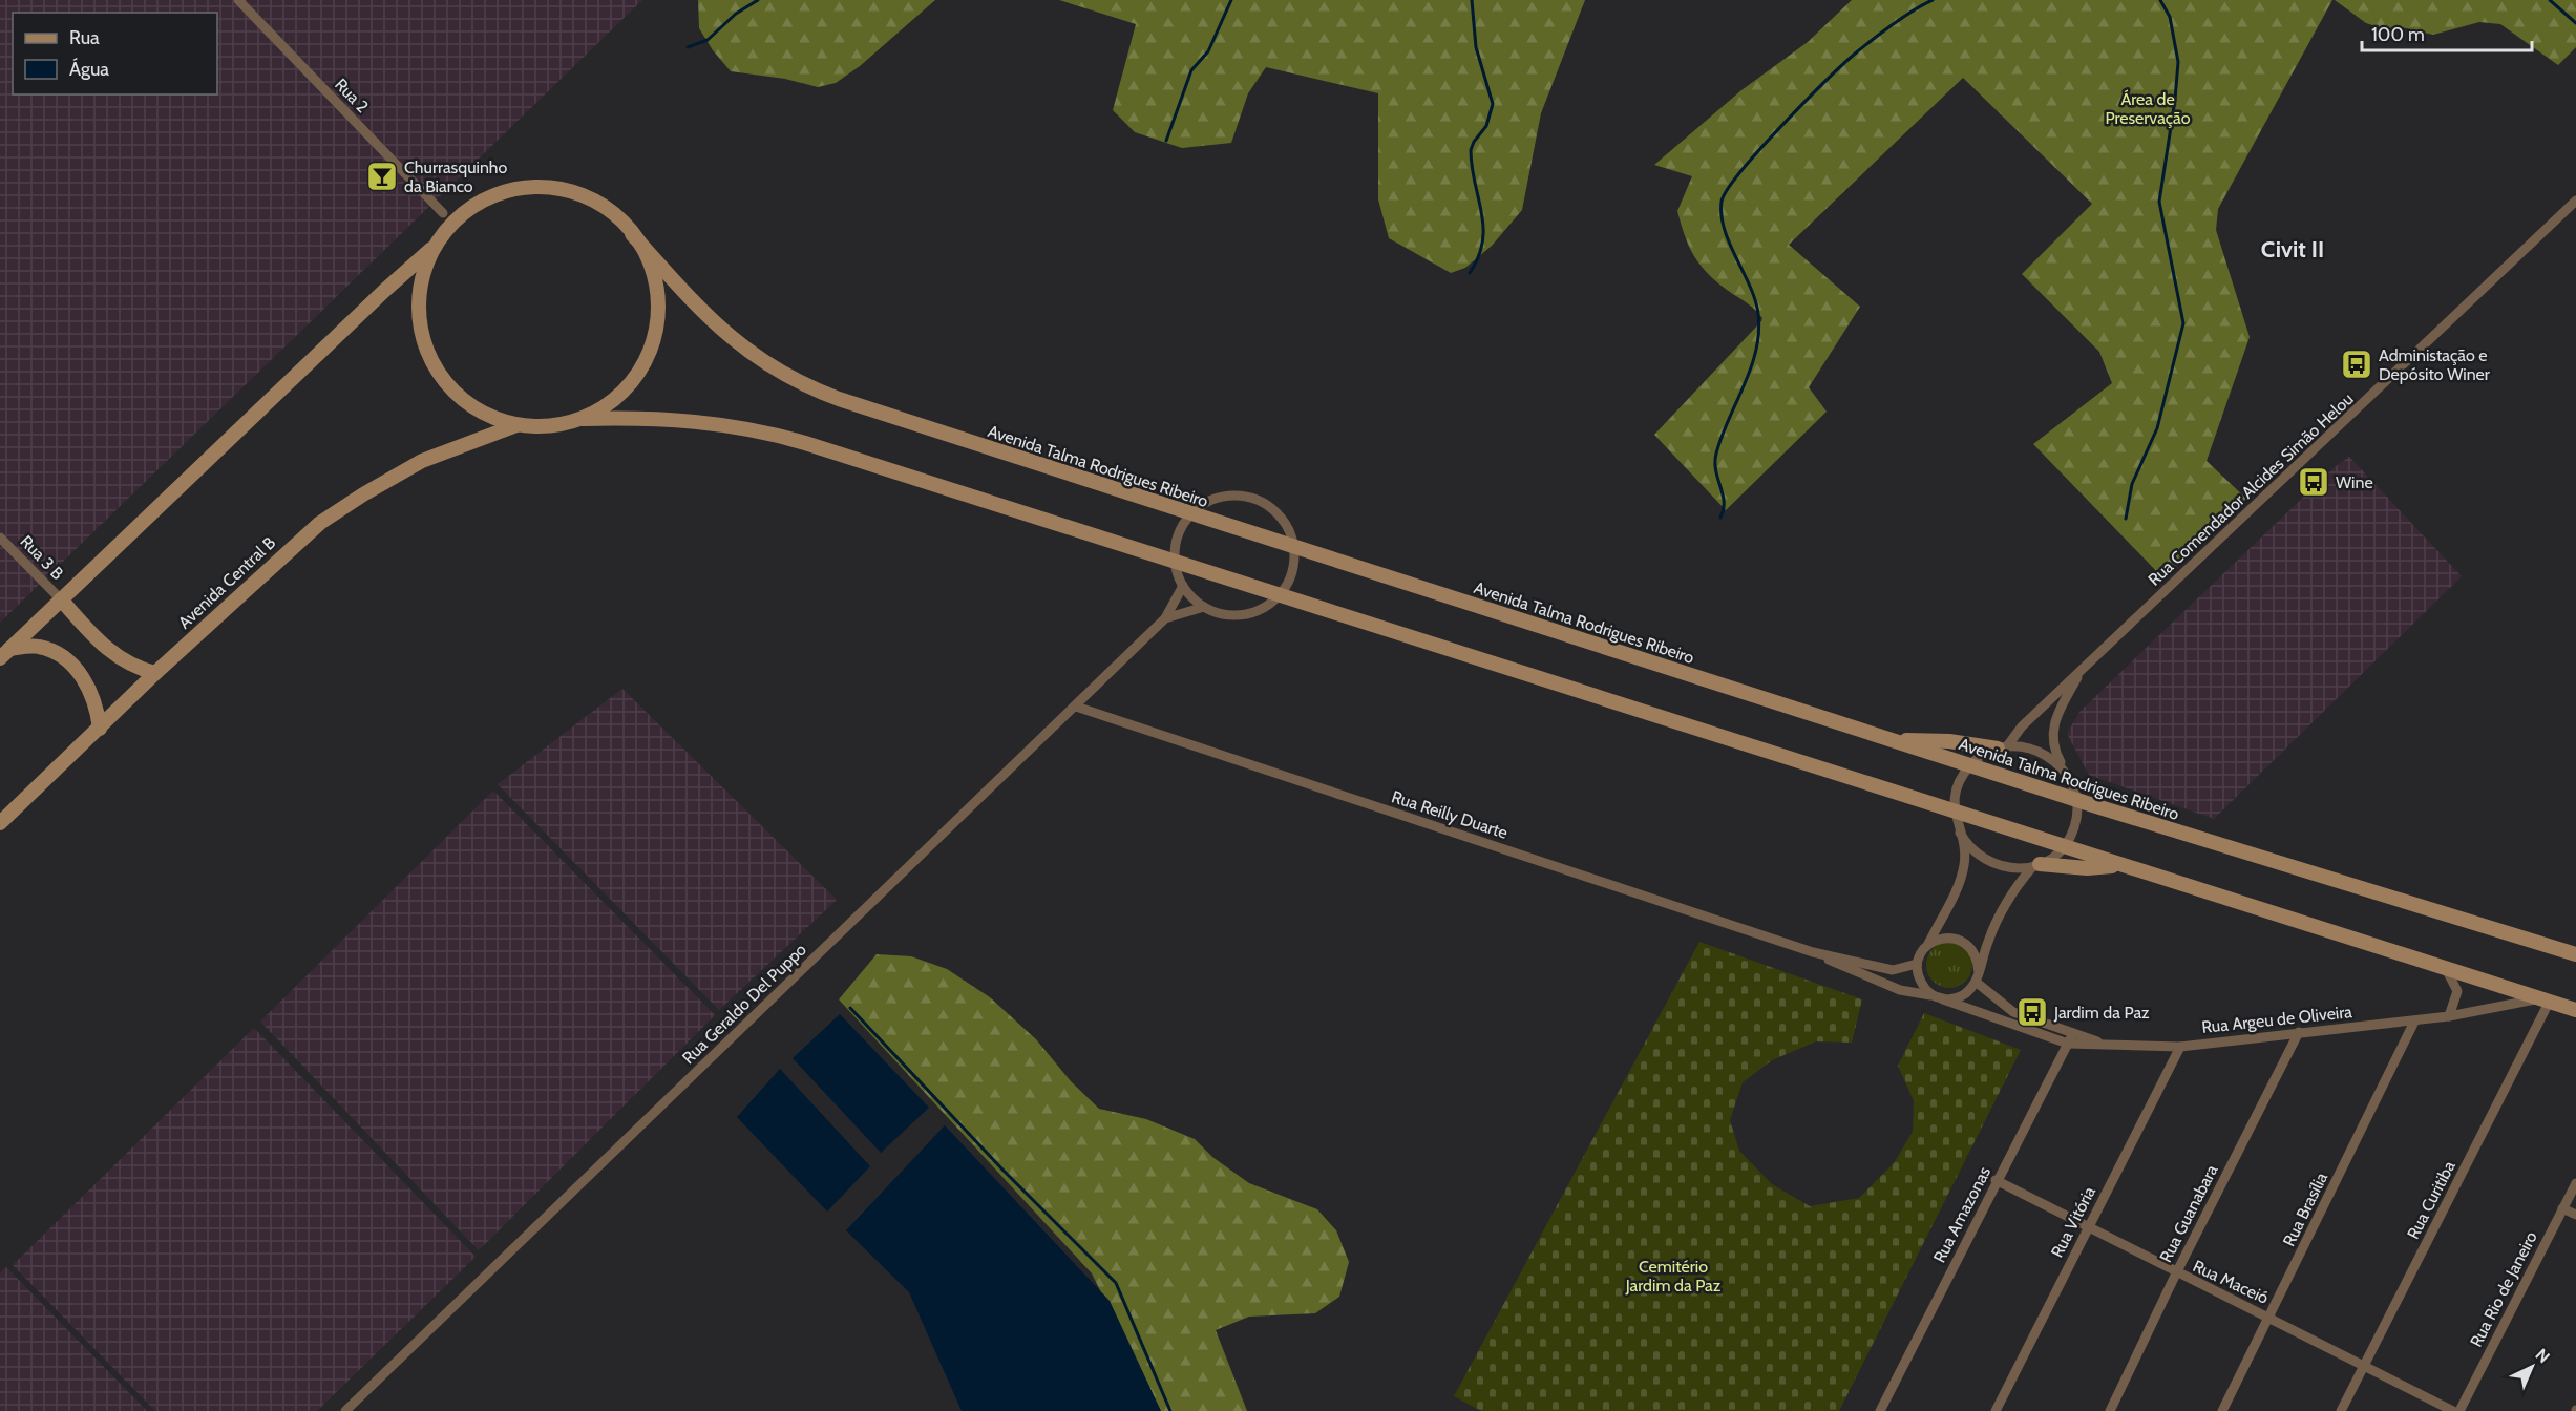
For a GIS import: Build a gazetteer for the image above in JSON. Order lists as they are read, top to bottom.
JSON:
{
  "streets": {
    "main road": ["Avenida Talma Rodrigues Ribeiro", "Avenida Central B"],
    "street": [
      "Rua 2",
      "Rua Comendador Alcides Simão Helou",
      "Rua 3 B",
      "Rua Reilly Duarte",
      "Rua Geraldo Del Puppo",
      "Rua Argeu de Oliveira",
      "Rua Curitiba",
      "Rua Brasília",
      "Rua Guanabara",
      "Rua Amazonas",
      "Rua Vitória",
      "Rua Maceió",
      "Rua Rio de Janeiro"
    ]
  },
  "crossings": [
    ["Avenida Talma Rodrigues Ribeiro", "Rua Comendador Alcides Simão Helou"],
    ["Avenida Talma Rodrigues Ribeiro", "Avenida Central B"],
    ["Rua 3 B", "Avenida Central B"],
    ["Rua Reilly Duarte", "Rua Geraldo Del Puppo"],
    ["Rua Argeu de Oliveira", "Rua Curitiba"],
    ["Rua Argeu de Oliveira", "Rua Brasília"],
    ["Rua Argeu de Oliveira", "Rua Guanabara"],
    ["Rua Argeu de Oliveira", "Rua Vitória"],
    ["Rua Curitiba", "Rua Maceió"],
    ["Rua Brasília", "Rua Maceió"],
    ["Rua Guanabara", "Rua Maceió"],
    ["Rua Amazonas", "Rua Maceió"],
    ["Rua Vitória", "Rua Maceió"]
  ],
  "districts": ["Civit II"],
  "parks": ["Área de Preservação", "Cemitério Jardim da Paz"],
  "places": {
    "bar": ["Churrasquinho da Bianco"],
    "bus stop": ["Administação e Depósito Winer", "Wine", "Jardim da Paz"]
  },
  "legend": ["Rua", "Água"],
  "scale_bar": "100 m",
  "north": "top right"
}
